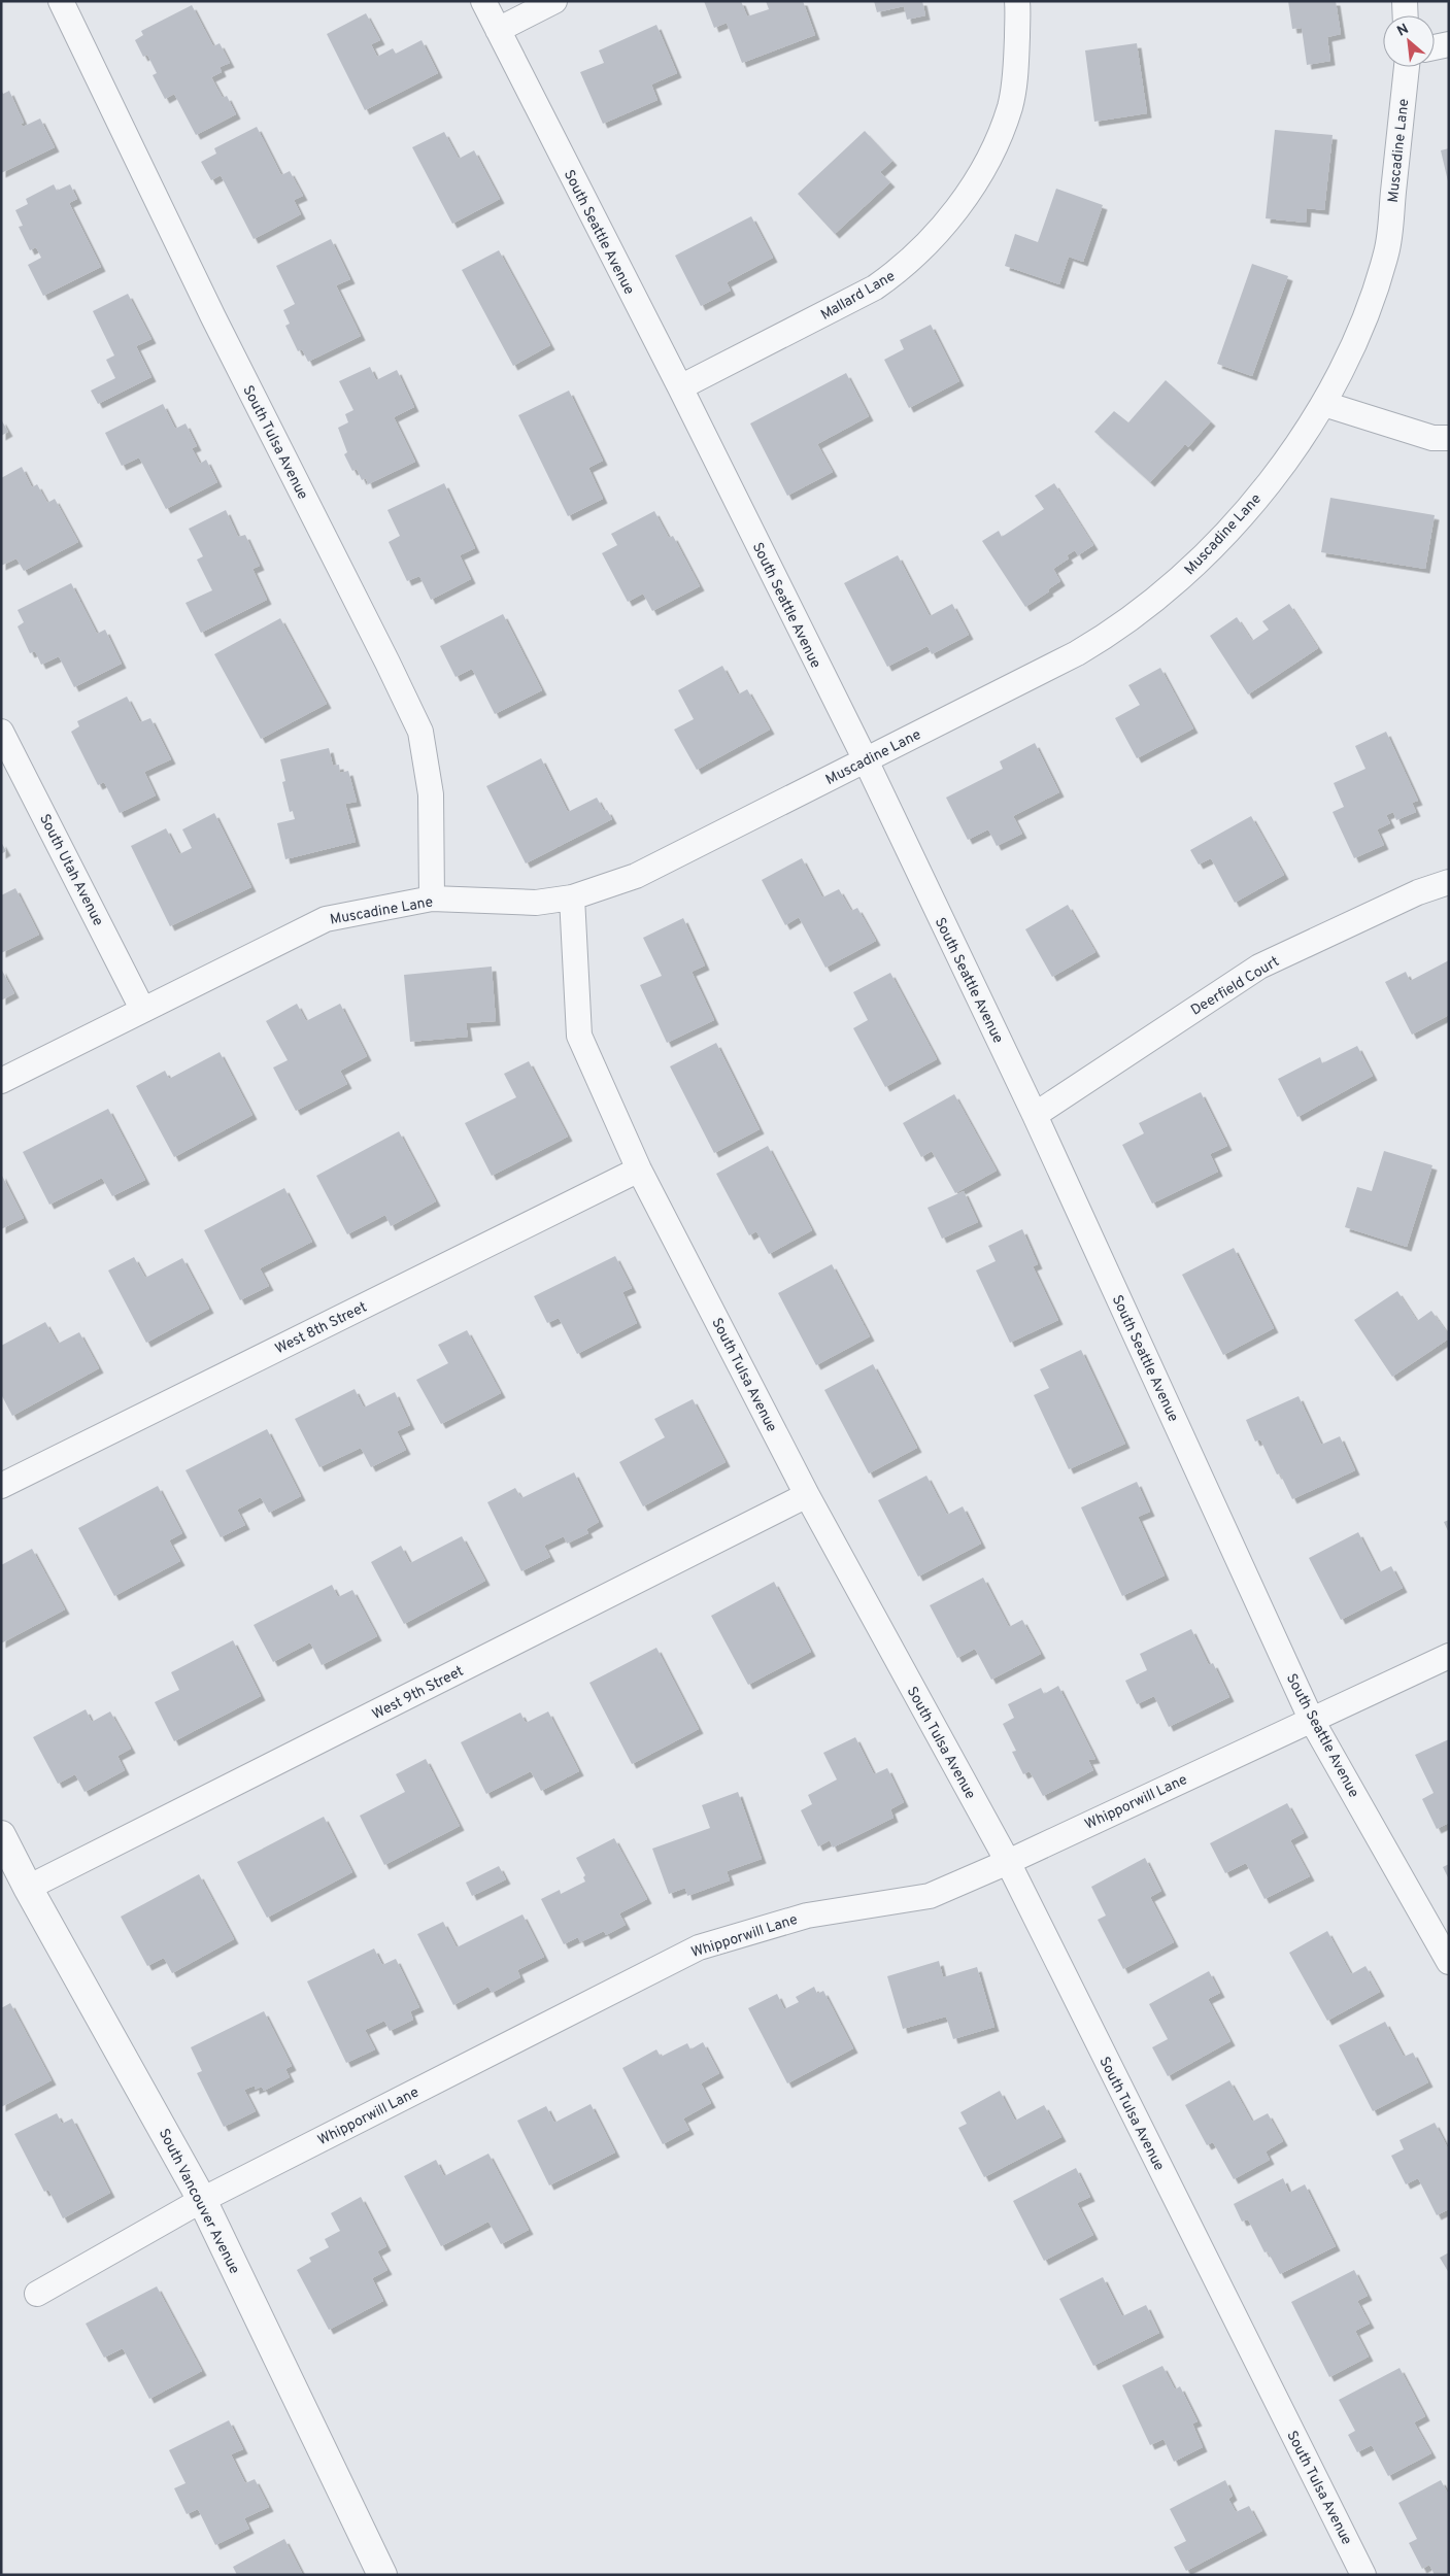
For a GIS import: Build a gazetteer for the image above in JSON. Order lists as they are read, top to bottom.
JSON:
{
  "streets": {
    "street": [
      "Muscadine Lane",
      "South Seattle Avenue",
      "Mallard Lane",
      "South Tulsa Avenue",
      "South Utah Avenue",
      "Deerfield Court",
      "West 8th Street",
      "West 9th Street",
      "Whipporwill Lane",
      "South Vancouver Avenue"
    ]
  },
  "crossings": [
    ["Muscadine Lane", "South Seattle Avenue"],
    ["Muscadine Lane", "South Tulsa Avenue"],
    ["Muscadine Lane", "South Utah Avenue"],
    ["South Seattle Avenue", "Mallard Lane"],
    ["South Seattle Avenue", "Deerfield Court"],
    ["South Seattle Avenue", "Whipporwill Lane"],
    ["South Tulsa Avenue", "West 8th Street"],
    ["South Tulsa Avenue", "West 9th Street"],
    ["South Tulsa Avenue", "Whipporwill Lane"],
    ["West 9th Street", "South Vancouver Avenue"],
    ["Whipporwill Lane", "South Vancouver Avenue"]
  ],
  "north": "top left"
}
